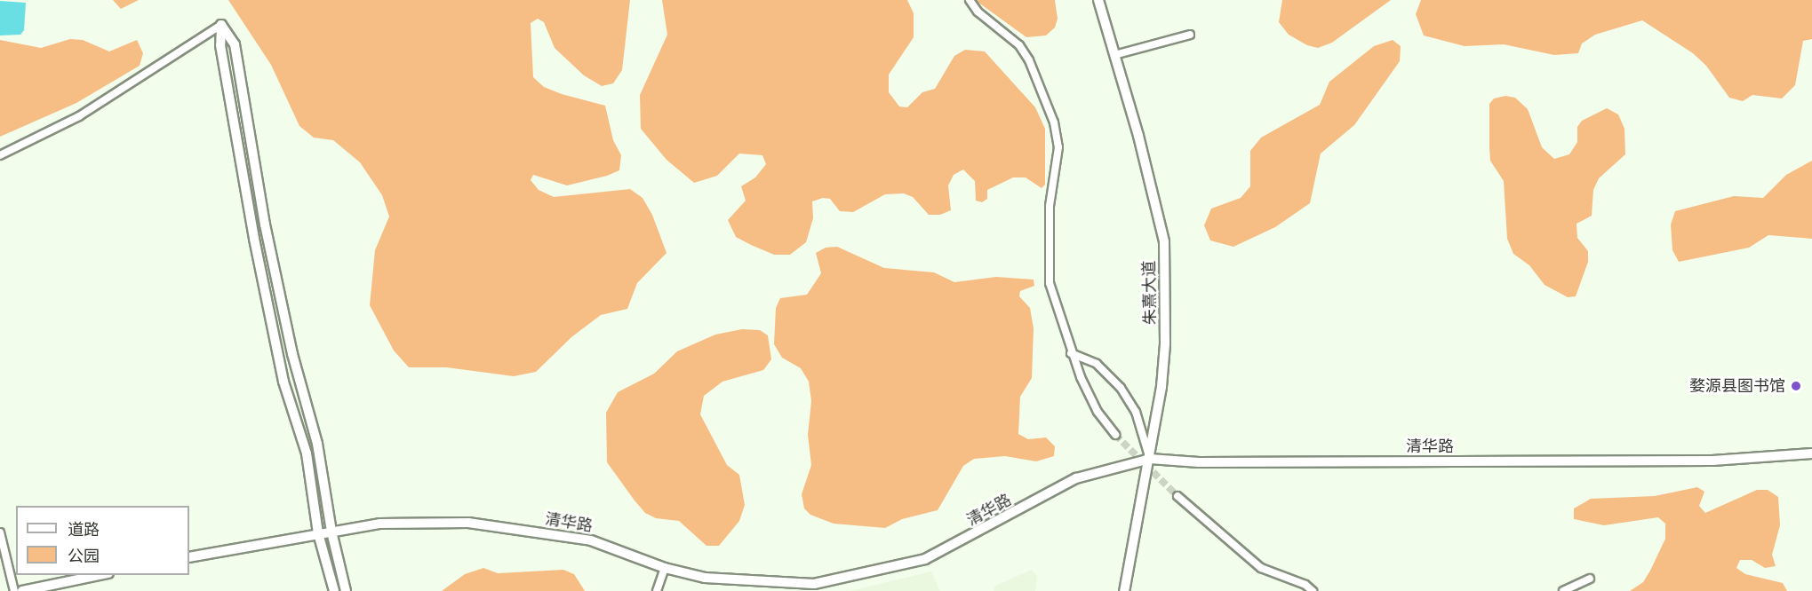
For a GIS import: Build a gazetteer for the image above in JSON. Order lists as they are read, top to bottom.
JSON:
{
  "streets": {
    "main road": ["朱熹大道", "清华路"]
  },
  "crossings": [
    ["朱熹大道", "清华路"]
  ],
  "places": ["婺源县图书馆"],
  "legend": ["道路", "公园"]
}
